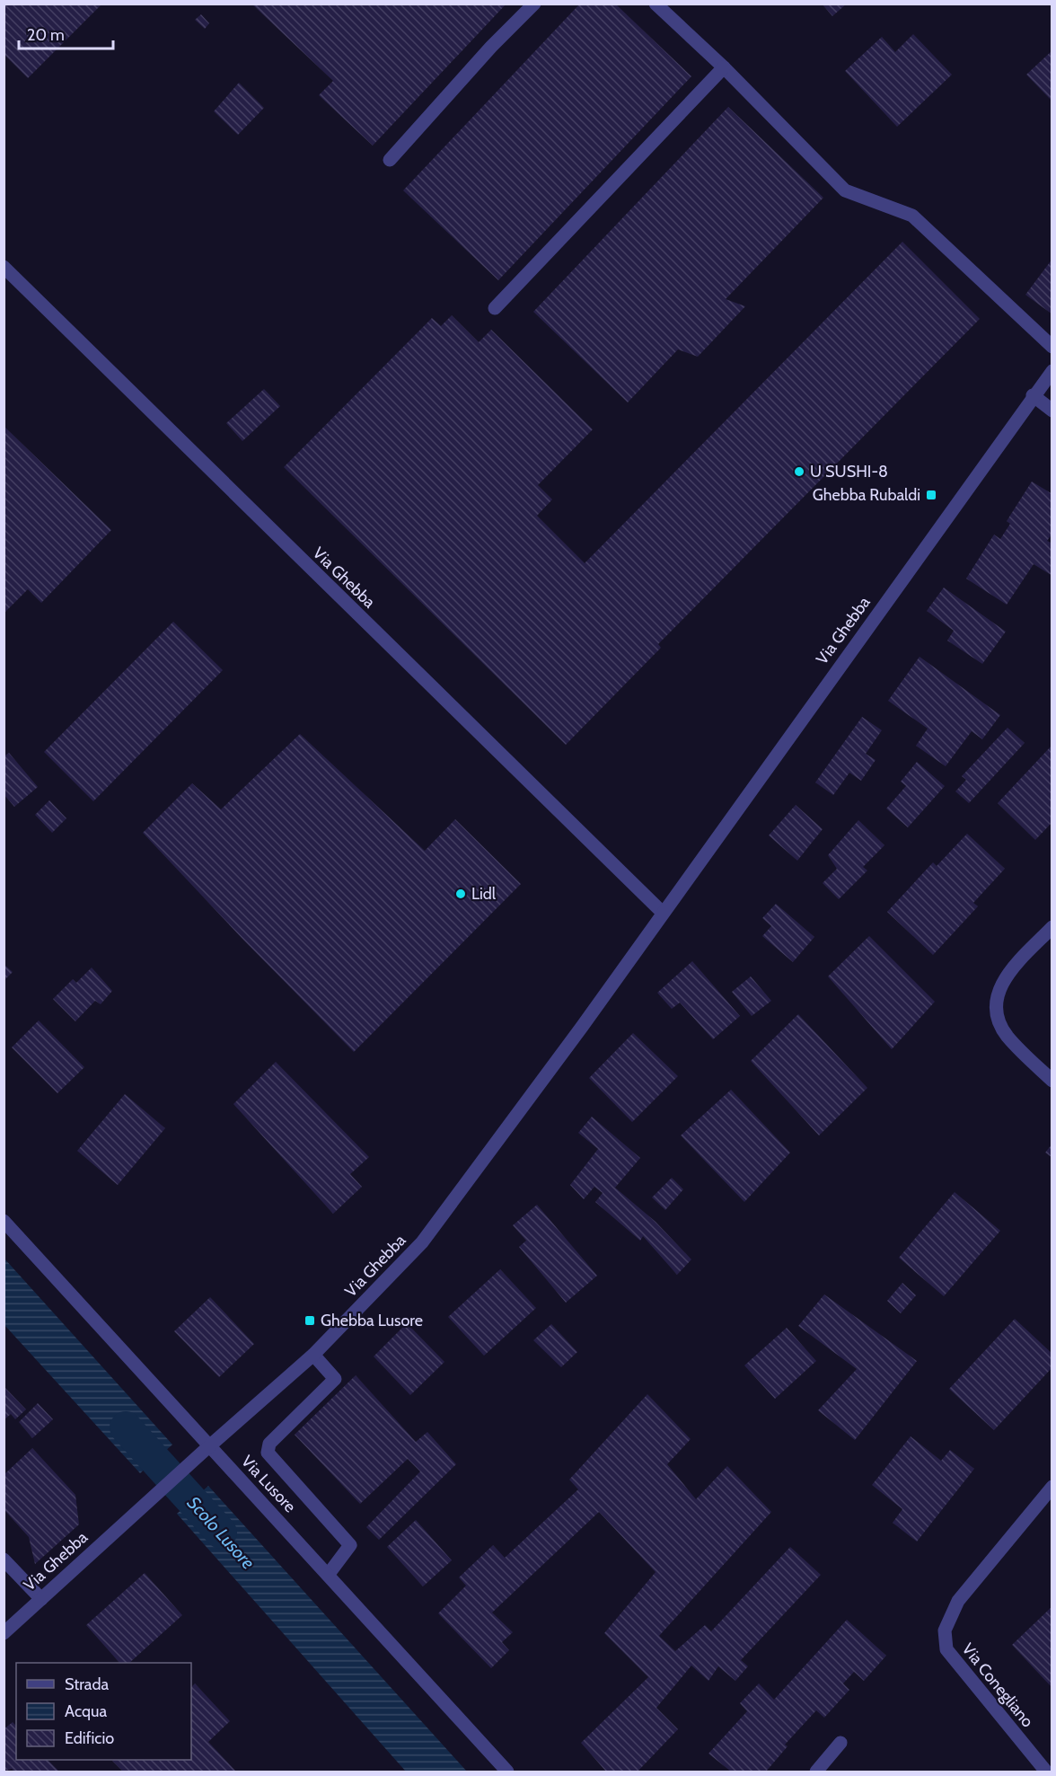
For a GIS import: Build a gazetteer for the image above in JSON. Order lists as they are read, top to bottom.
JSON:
{
  "streets": {
    "street": ["Via Ghebba", "Via Lusore", "Via Conegliano"]
  },
  "crossings": [
    ["Via Ghebba", "Via Lusore"]
  ],
  "water": ["Scolo Lusore"],
  "places": {
    "other": ["U SUSHI-8", "Lidl"],
    "transit": ["Ghebba Rubaldi", "Ghebba Lusore"]
  },
  "legend": ["Strada", "Acqua", "Edificio"],
  "scale_bar": "20 m"
}
